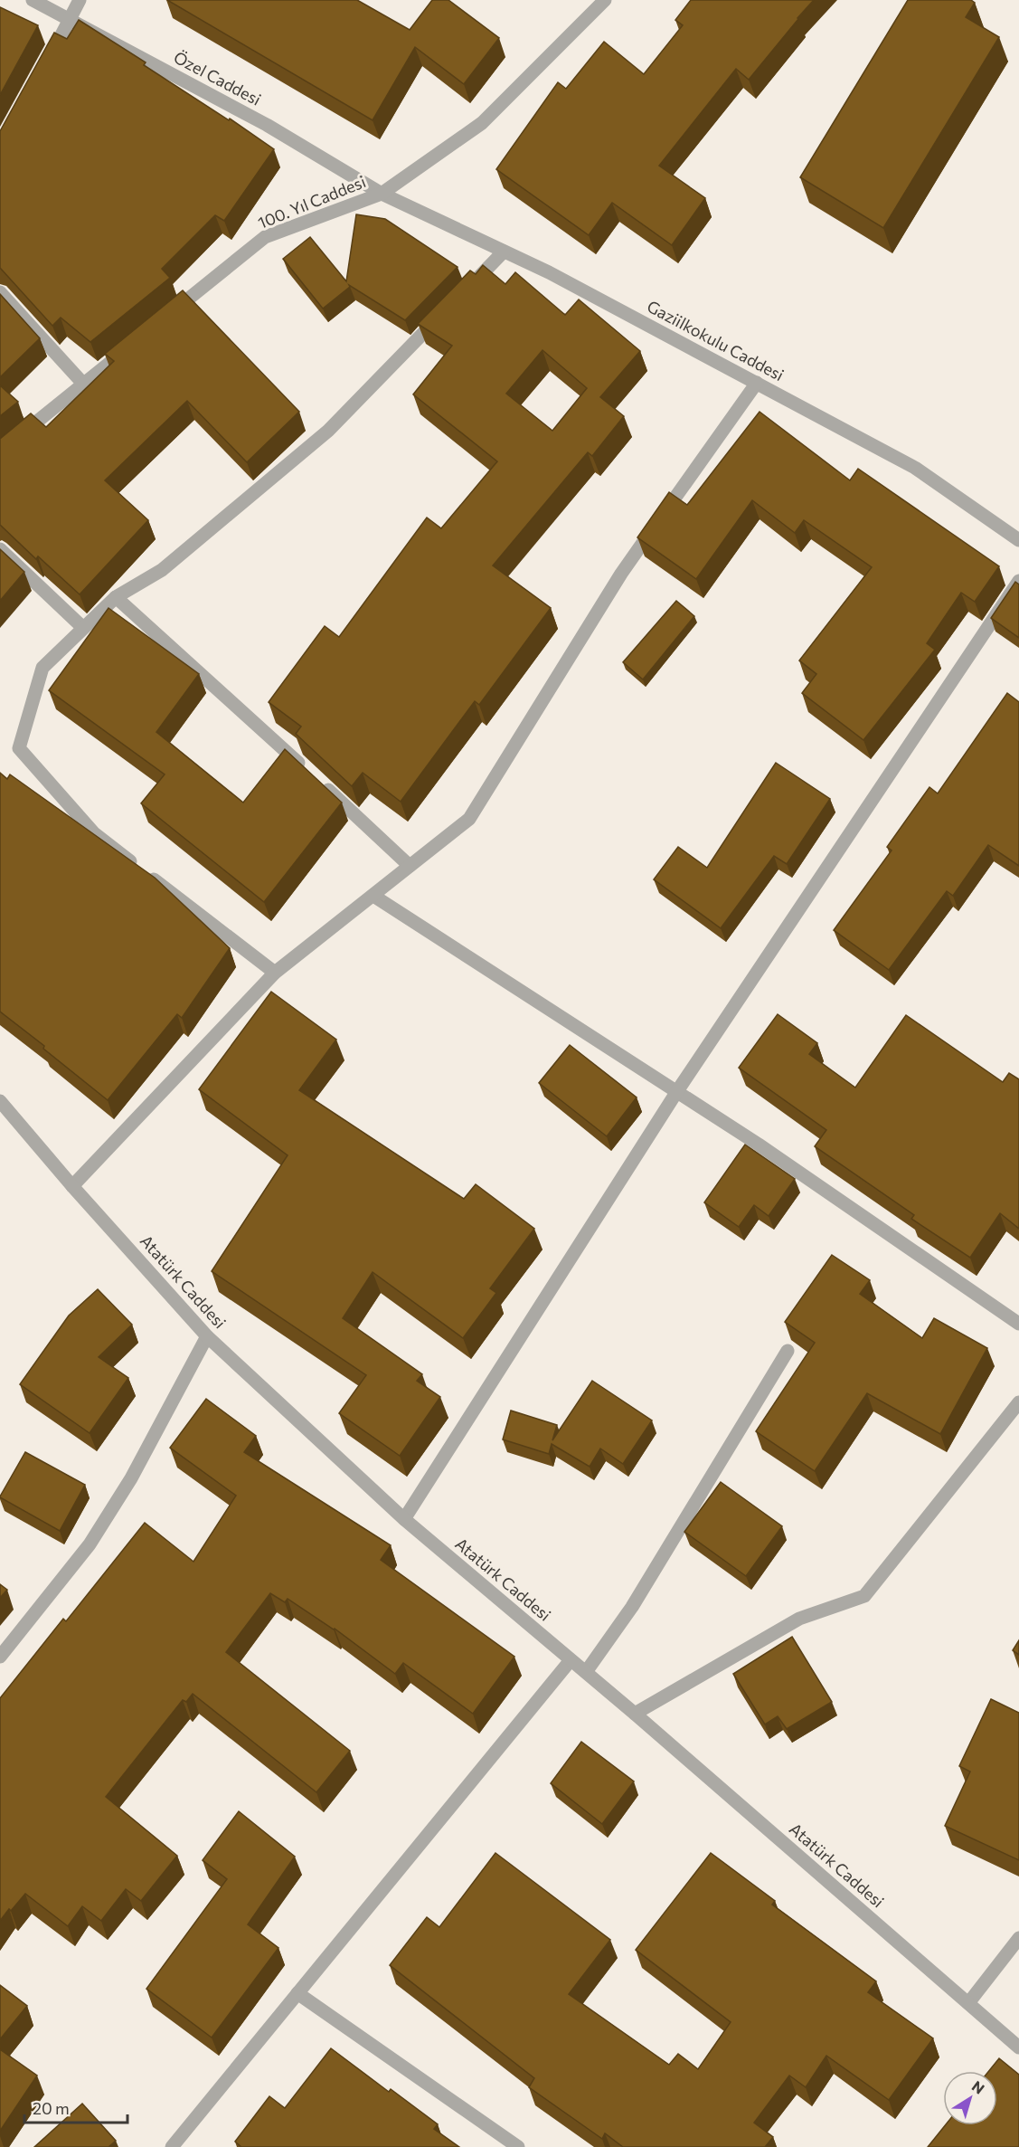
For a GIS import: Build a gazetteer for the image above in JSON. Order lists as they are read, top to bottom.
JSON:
{
  "streets": {
    "street": [
      "Özel Caddesi",
      "100. Yıl Caddesi",
      "Gaziilkokulu Caddesi",
      "Atatürk Caddesi"
    ]
  },
  "crossings": [
    ["Özel Caddesi", "100. Yıl Caddesi"],
    ["Özel Caddesi", "Gaziilkokulu Caddesi"],
    ["100. Yıl Caddesi", "Gaziilkokulu Caddesi"]
  ],
  "scale_bar": "20 m",
  "north": "top right"
}
